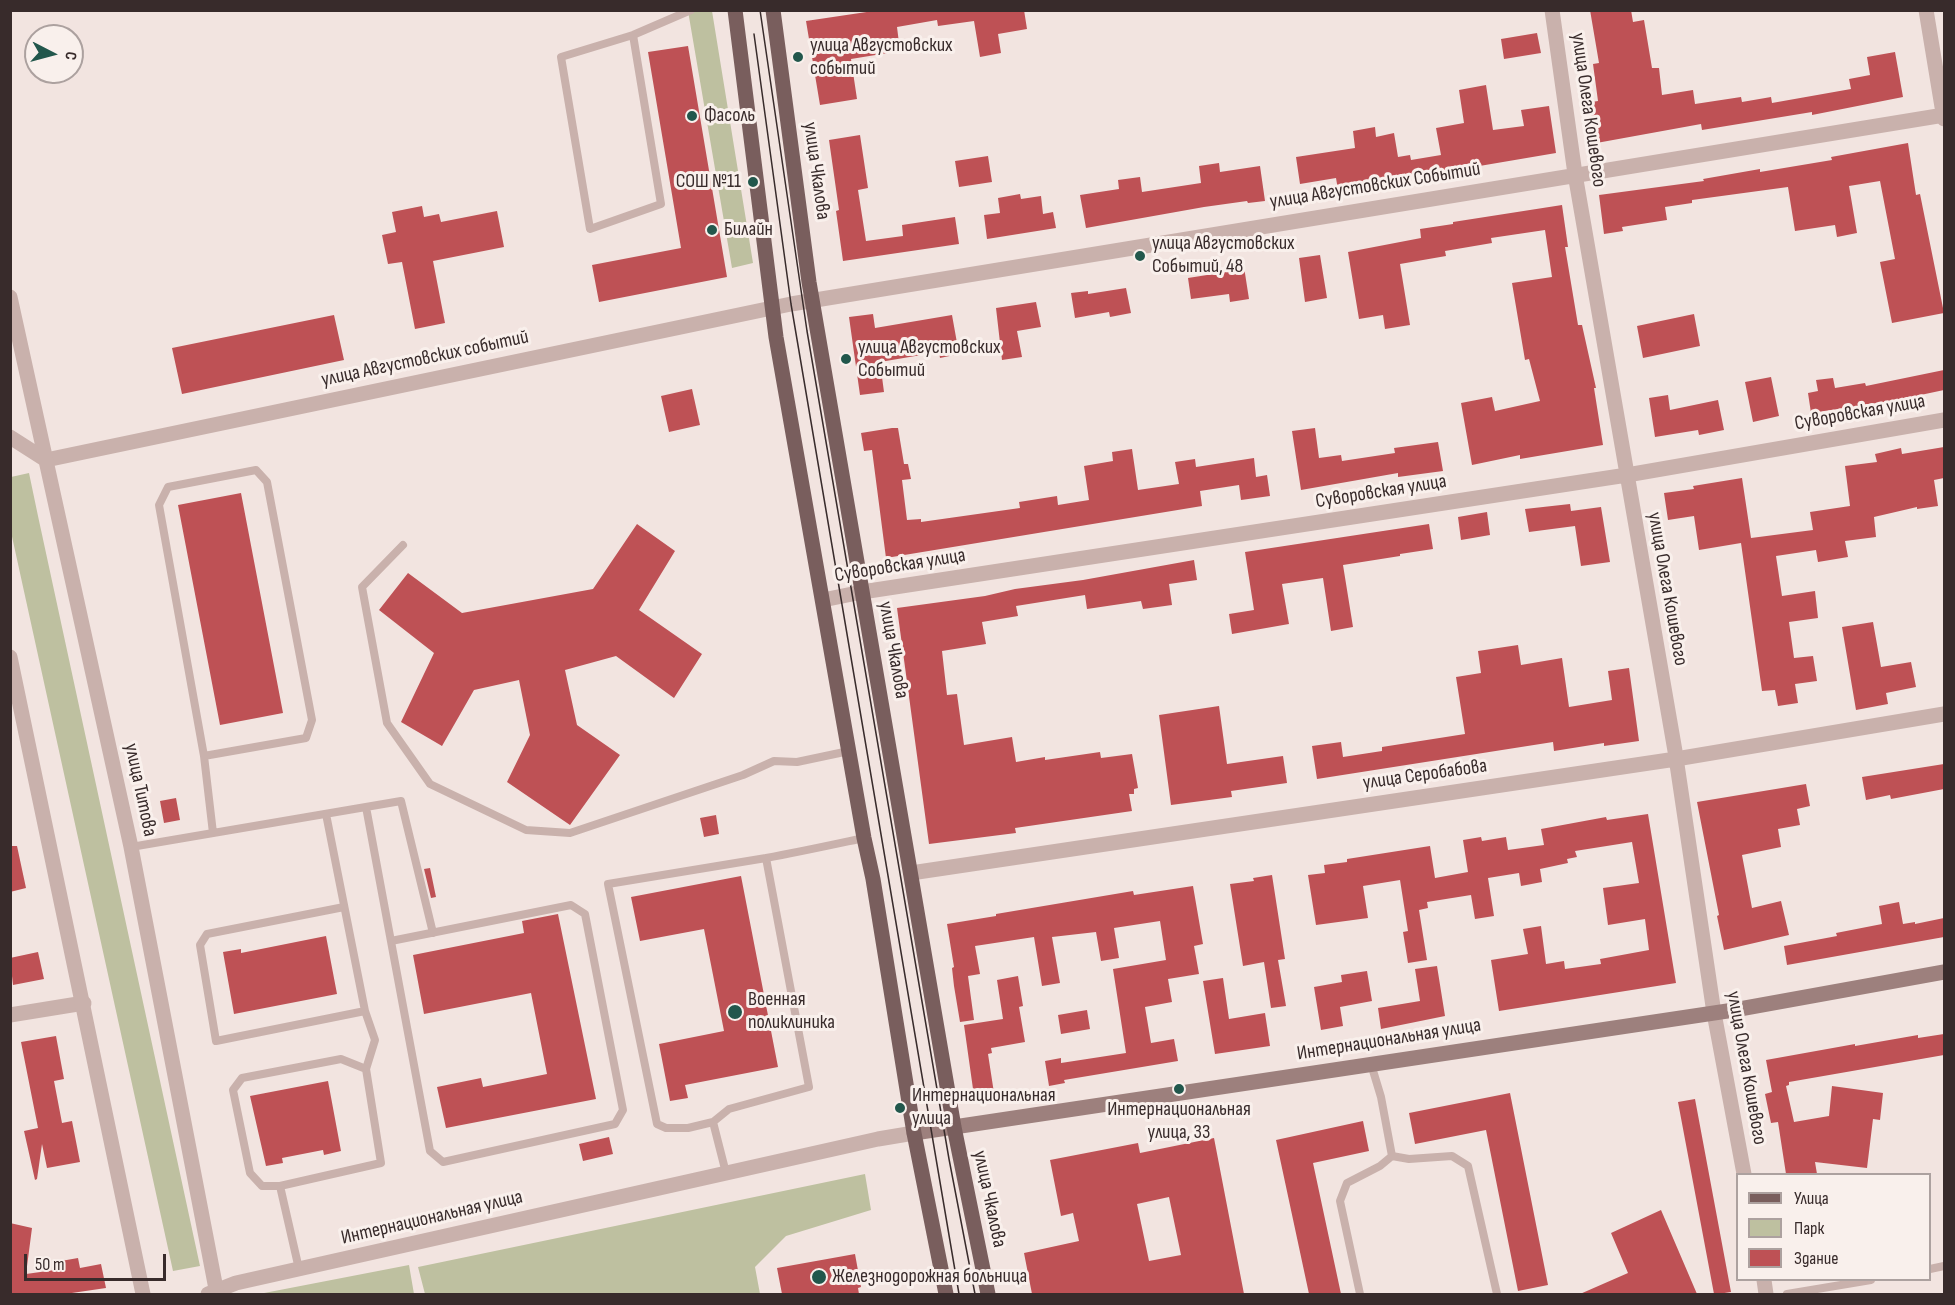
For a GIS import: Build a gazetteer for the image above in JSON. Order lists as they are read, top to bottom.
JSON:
{
  "streets": {
    "main road": ["улица Чкалова", "Интернациональная улица"],
    "street": [
      "улица Олега Кошевого",
      "улица Августовских Событий",
      "улица Августовских событий",
      "Суворовская улица",
      "улица Серобабова",
      "улица Титова"
    ]
  },
  "crossings": [
    ["улица Олега Кошевого", "улица Августовских Событий"],
    ["улица Олега Кошевого", "Суворовская улица"],
    ["улица Олега Кошевого", "улица Серобабова"],
    ["улица Олега Кошевого", "Интернациональная улица"],
    ["улица Чкалова", "улица Августовских Событий"],
    ["улица Чкалова", "улица Августовских событий"],
    ["улица Чкалова", "Суворовская улица"],
    ["улица Чкалова", "улица Серобабова"],
    ["улица Чкалова", "Интернациональная улица"],
    ["улица Августовских Событий", "улица Августовских событий"],
    ["улица Августовских событий", "улица Титова"],
    ["улица Титова", "Интернациональная улица"]
  ],
  "places": [
    "улица Августовских событий",
    "Фасоль",
    "СОШ №11",
    "Билайн",
    "улица Августовских Событий, 48",
    "улица Августовских Событий",
    "Военная поликлиника",
    "Интернациональная улица, 33",
    "Интернациональная улица",
    "Железнодорожная больница"
  ],
  "legend": ["Улица", "Парк", "Здание"],
  "scale_bar": "50 m",
  "north": "right"
}
